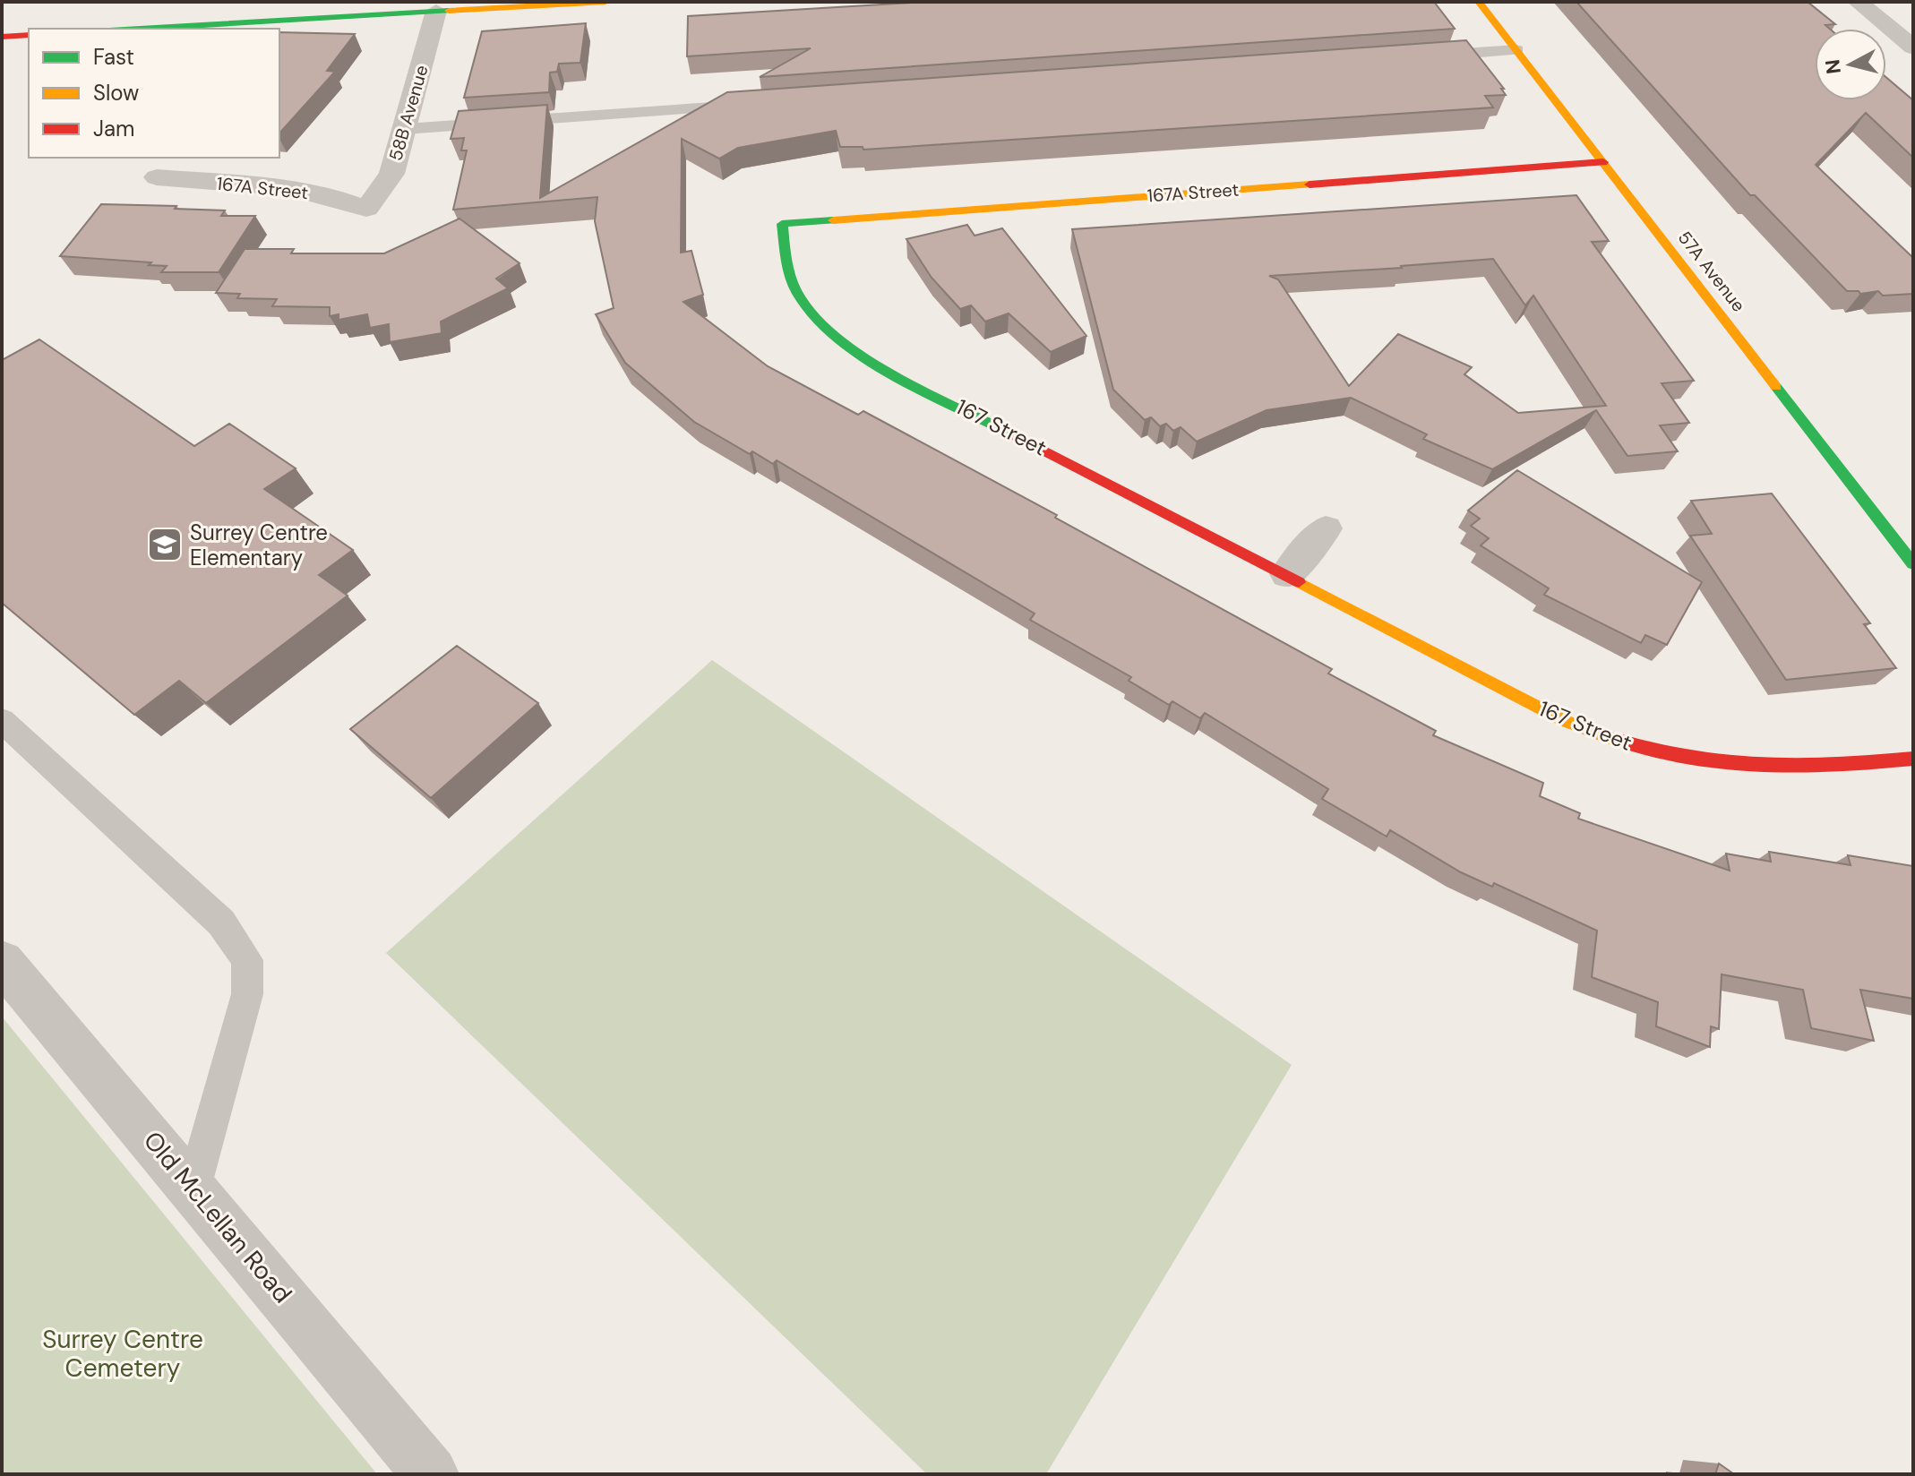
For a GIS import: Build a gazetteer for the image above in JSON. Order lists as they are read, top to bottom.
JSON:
{
  "streets": {
    "street": [
      "58B Avenue",
      "167A Street",
      "57A Avenue",
      "167 Street",
      "Old McLellan Road"
    ]
  },
  "crossings": [
    ["58B Avenue", "167A Street"],
    ["167A Street", "57A Avenue"],
    ["167A Street", "167 Street"]
  ],
  "parks": ["Surrey Centre Cemetery"],
  "places": {
    "school or university": ["Surrey Centre Elementary"]
  },
  "legend": ["Fast", "Slow", "Jam"],
  "north": "left"
}
